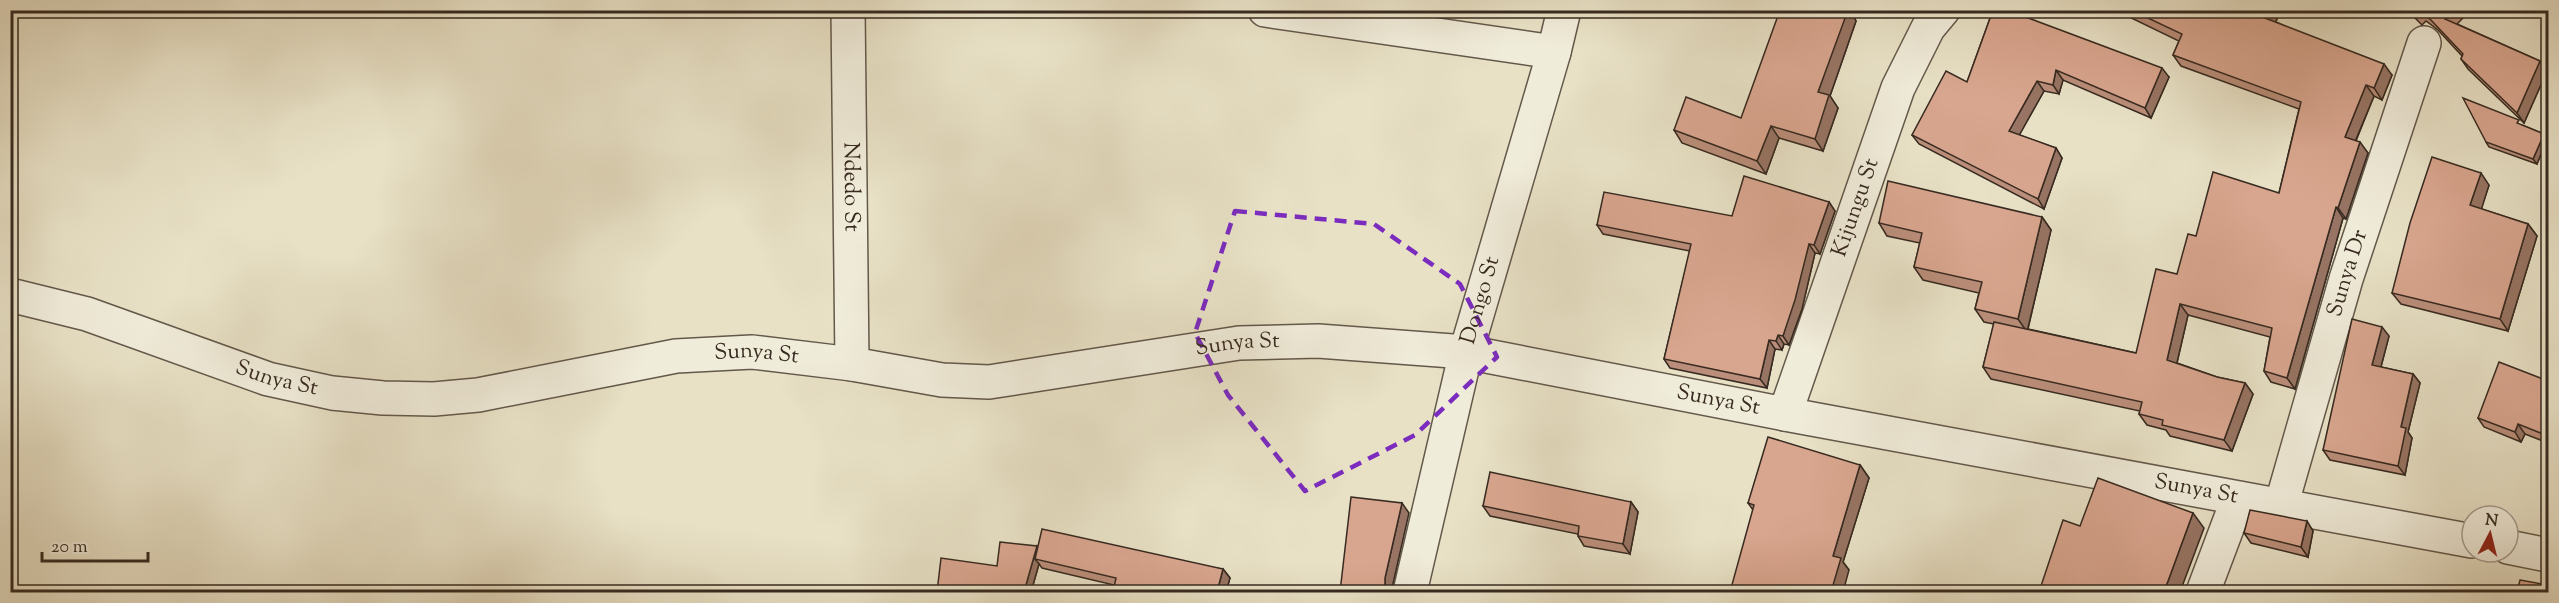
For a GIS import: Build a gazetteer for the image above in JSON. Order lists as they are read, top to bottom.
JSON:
{
  "streets": {
    "street": [
      "Ndedo St",
      "Kijungu St",
      "Sunya Dr",
      "Dongo St",
      "Sunya St"
    ]
  },
  "crossings": [
    ["Ndedo St", "Sunya St"],
    ["Kijungu St", "Sunya St"],
    ["Sunya Dr", "Sunya St"],
    ["Dongo St", "Sunya St"]
  ],
  "scale_bar": "20 m",
  "north": "top"
}
